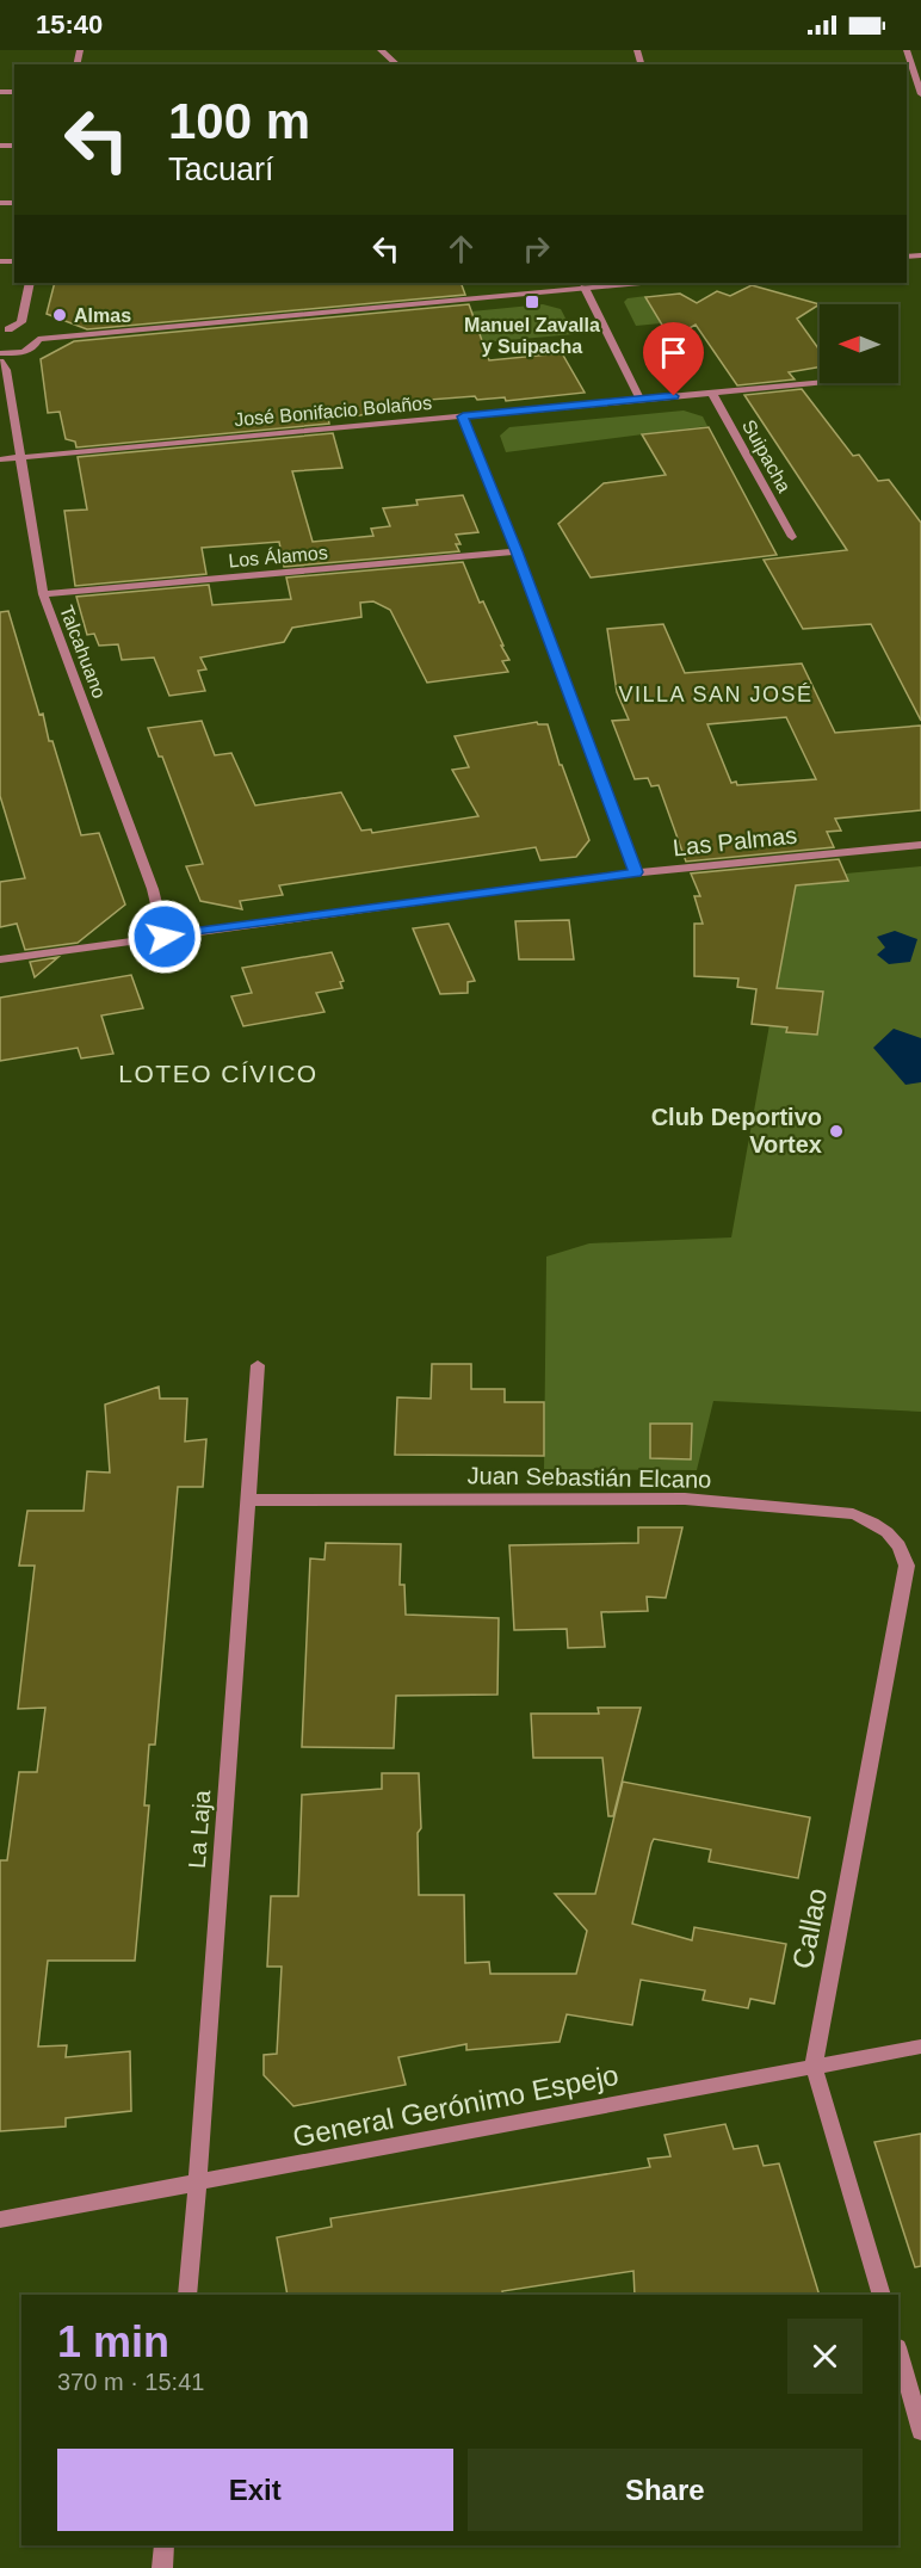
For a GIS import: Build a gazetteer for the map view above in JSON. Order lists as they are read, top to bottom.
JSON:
{
  "streets": {
    "street": [
      "José Bonifacio Bolaños",
      "Suipacha",
      "Los Álamos",
      "Talcahuano",
      "Las Palmas",
      "Juan Sebastián Elcano",
      "La Laja",
      "Callao",
      "General Gerónimo Espejo"
    ]
  },
  "crossings": [
    ["José Bonifacio Bolaños", "Suipacha"],
    ["José Bonifacio Bolaños", "Talcahuano"],
    ["Los Álamos", "Talcahuano"],
    ["Talcahuano", "Las Palmas"],
    ["Juan Sebastián Elcano", "La Laja"],
    ["Juan Sebastián Elcano", "Callao"],
    ["La Laja", "General Gerónimo Espejo"],
    ["Callao", "General Gerónimo Espejo"]
  ],
  "districts": ["VILLA SAN JOSÉ", "LOTEO CÍVICO"],
  "places": {
    "transit": ["Manuel Zavalla y Suipacha"],
    "other": ["Almas", "Club Deportivo Vortex"]
  },
  "north": "left",
  "page": {
    "status": "15:40",
    "turn": ["100 m", "Tacuarí"],
    "heading": ["1 min", "370 m · 15:41"],
    "buttons": ["Exit", "Share"]
  }
}
